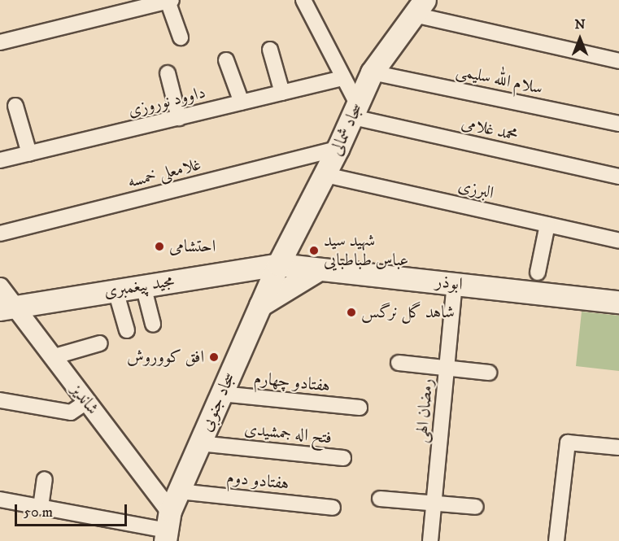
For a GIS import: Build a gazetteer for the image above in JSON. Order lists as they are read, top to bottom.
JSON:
{
  "streets": {
    "main road": [
      "سجاد شمالی",
      "ابوذر",
      "مجید پیغمبری",
      "سجاد جنوبی"
    ],
    "street": [
      "سلام الله سلیمی",
      "داوود نوروزی",
      "محمد غلامی",
      "غلامعلی خمسه",
      "البرزی",
      "هفتادو چهارم",
      "شاندیز",
      "رمضان الهی",
      "فتح اله جمشیدی",
      "هفتادو دوم"
    ]
  },
  "crossings": [
    ["سلام الله سلیمی", "سجاد شمالی"],
    ["سجاد شمالی", "محمد غلامی"],
    ["سجاد شمالی", "غلامعلی خمسه"],
    ["سجاد شمالی", "البرزی"],
    ["سجاد شمالی", "ابوذر"],
    ["سجاد شمالی", "مجید پیغمبری"],
    ["سجاد شمالی", "سجاد جنوبی"],
    ["ابوذر", "مجید پیغمبری"],
    ["ابوذر", "سجاد جنوبی"],
    ["ابوذر", "رمضان الهی"],
    ["مجید پیغمبری", "شاندیز"],
    ["مجید پیغمبری", "سجاد جنوبی"],
    ["هفتادو چهارم", "سجاد جنوبی"],
    ["شاندیز", "سجاد جنوبی"],
    ["سجاد جنوبی", "فتح اله جمشیدی"],
    ["سجاد جنوبی", "هفتادو دوم"]
  ],
  "places": [
    "احتشامی",
    "شهید سید عباس طباطبایی",
    "شاهد گل نرگس",
    "افق کووروش"
  ],
  "scale_bar": "50 m",
  "north": "top"
}
